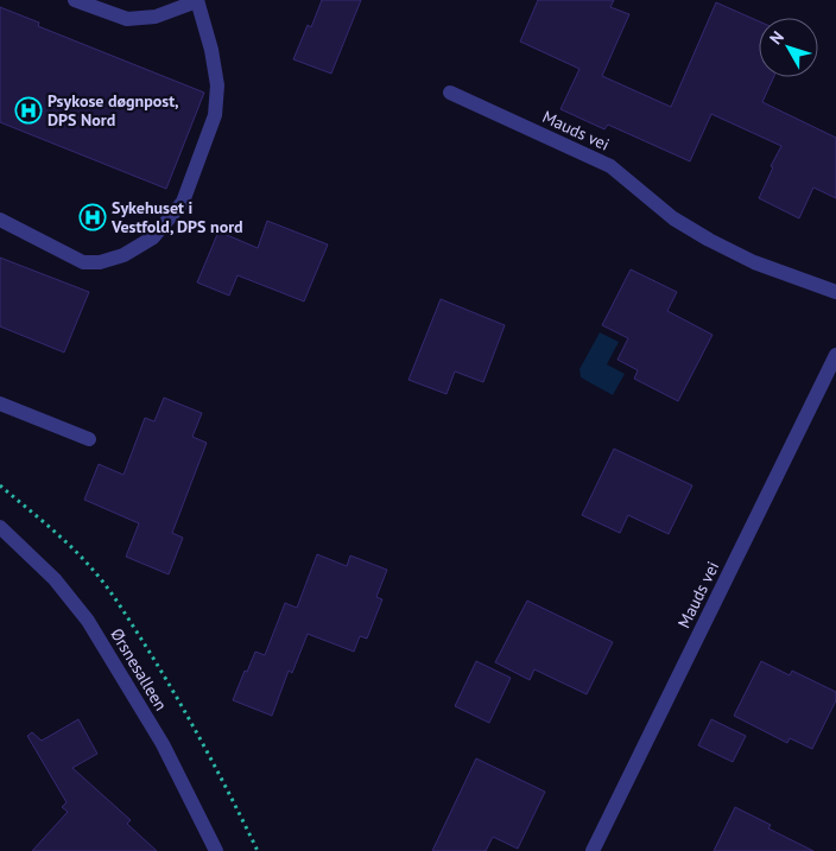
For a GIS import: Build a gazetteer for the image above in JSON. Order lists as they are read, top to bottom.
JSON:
{
  "streets": {
    "street": ["Mauds vei", "Ørsnesalleen"]
  },
  "places": {
    "hospital": ["Psykose døgnpost, DPS Nord", "Sykehuset i Vestfold, DPS nord"]
  },
  "north": "top left"
}
